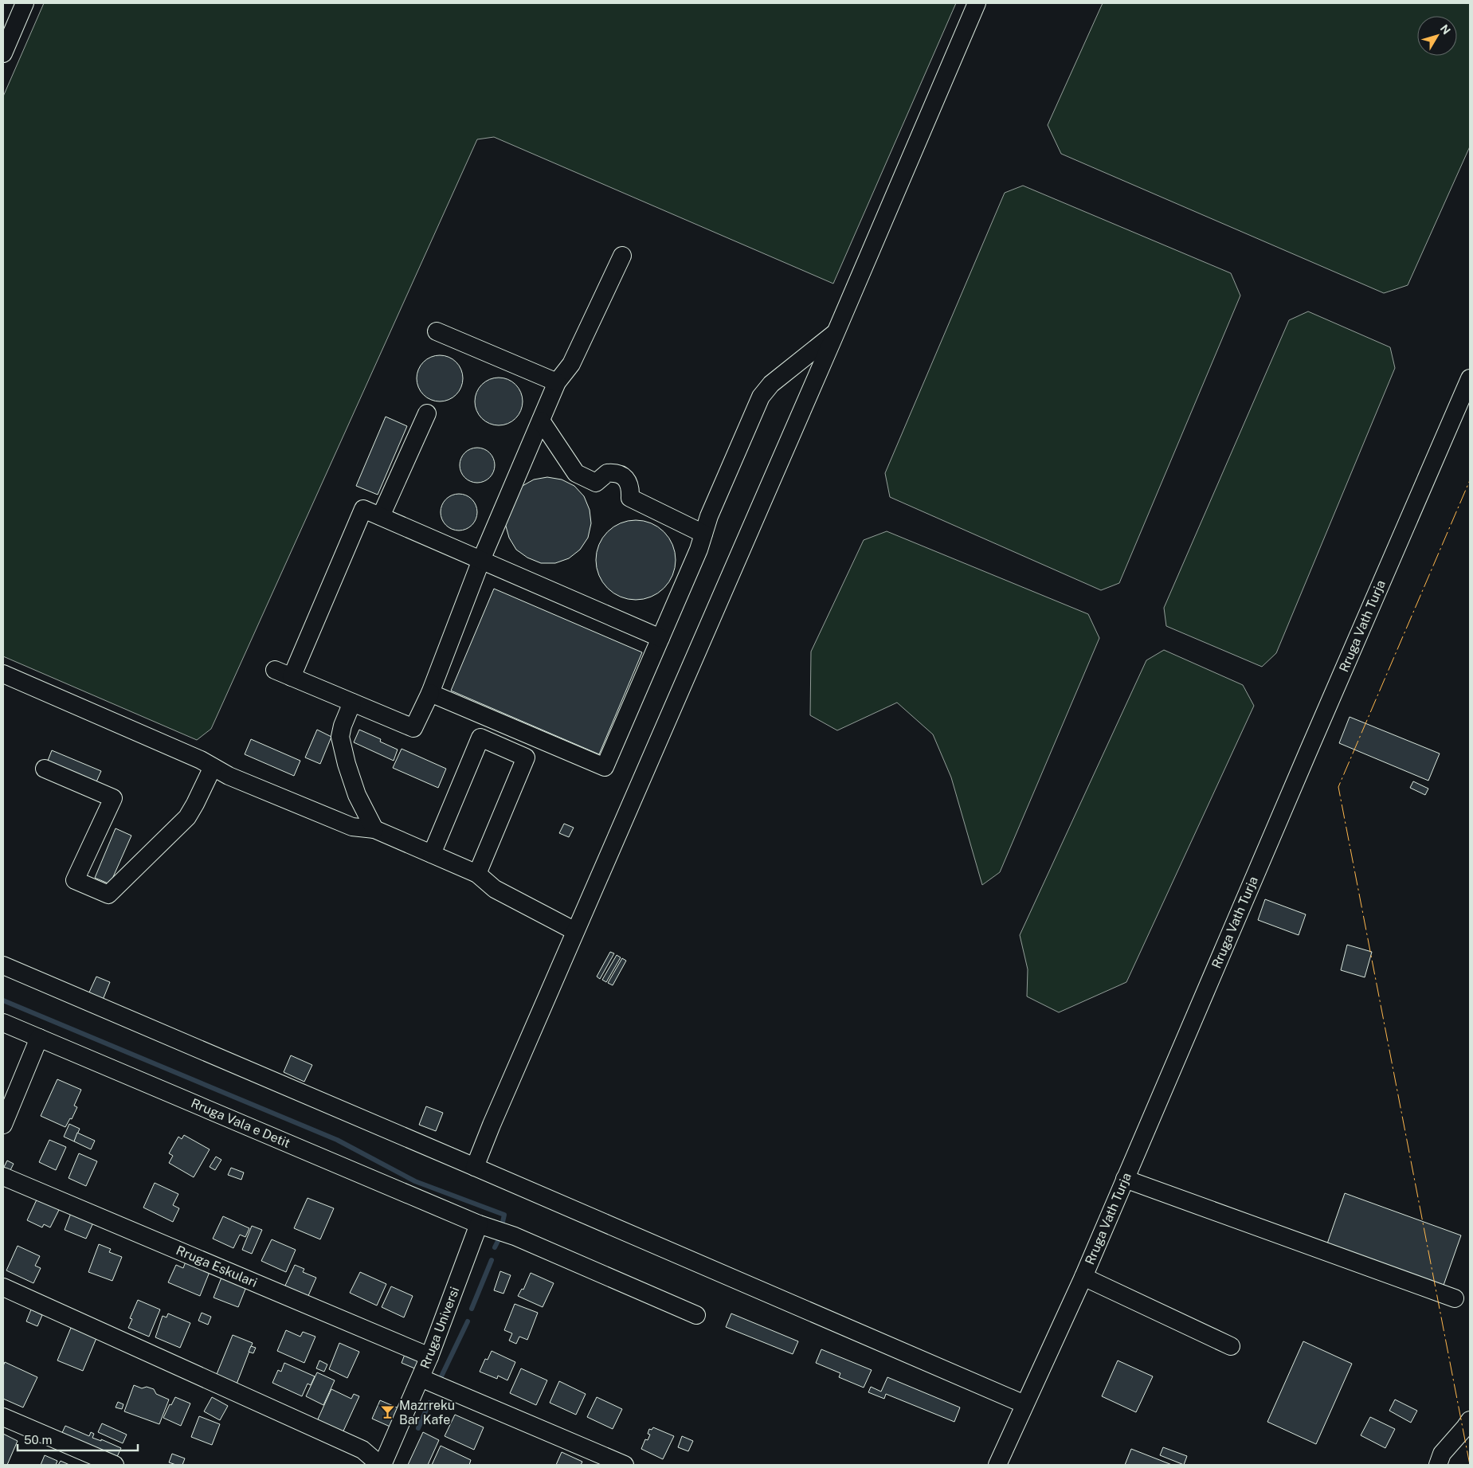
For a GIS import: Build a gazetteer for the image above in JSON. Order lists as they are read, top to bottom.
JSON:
{
  "streets": {
    "street": [
      "Rruga Vath Turja",
      "Rruga Vala e Detit",
      "Rruga Eskulari",
      "Rruga Universi"
    ]
  },
  "crossings": [
    ["Rruga Vala e Detit", "Rruga Universi"],
    ["Rruga Eskulari", "Rruga Universi"]
  ],
  "places": {
    "bar": ["Mazrreku Bar Kafe"]
  },
  "scale_bar": "50 m",
  "north": "top right"
}
